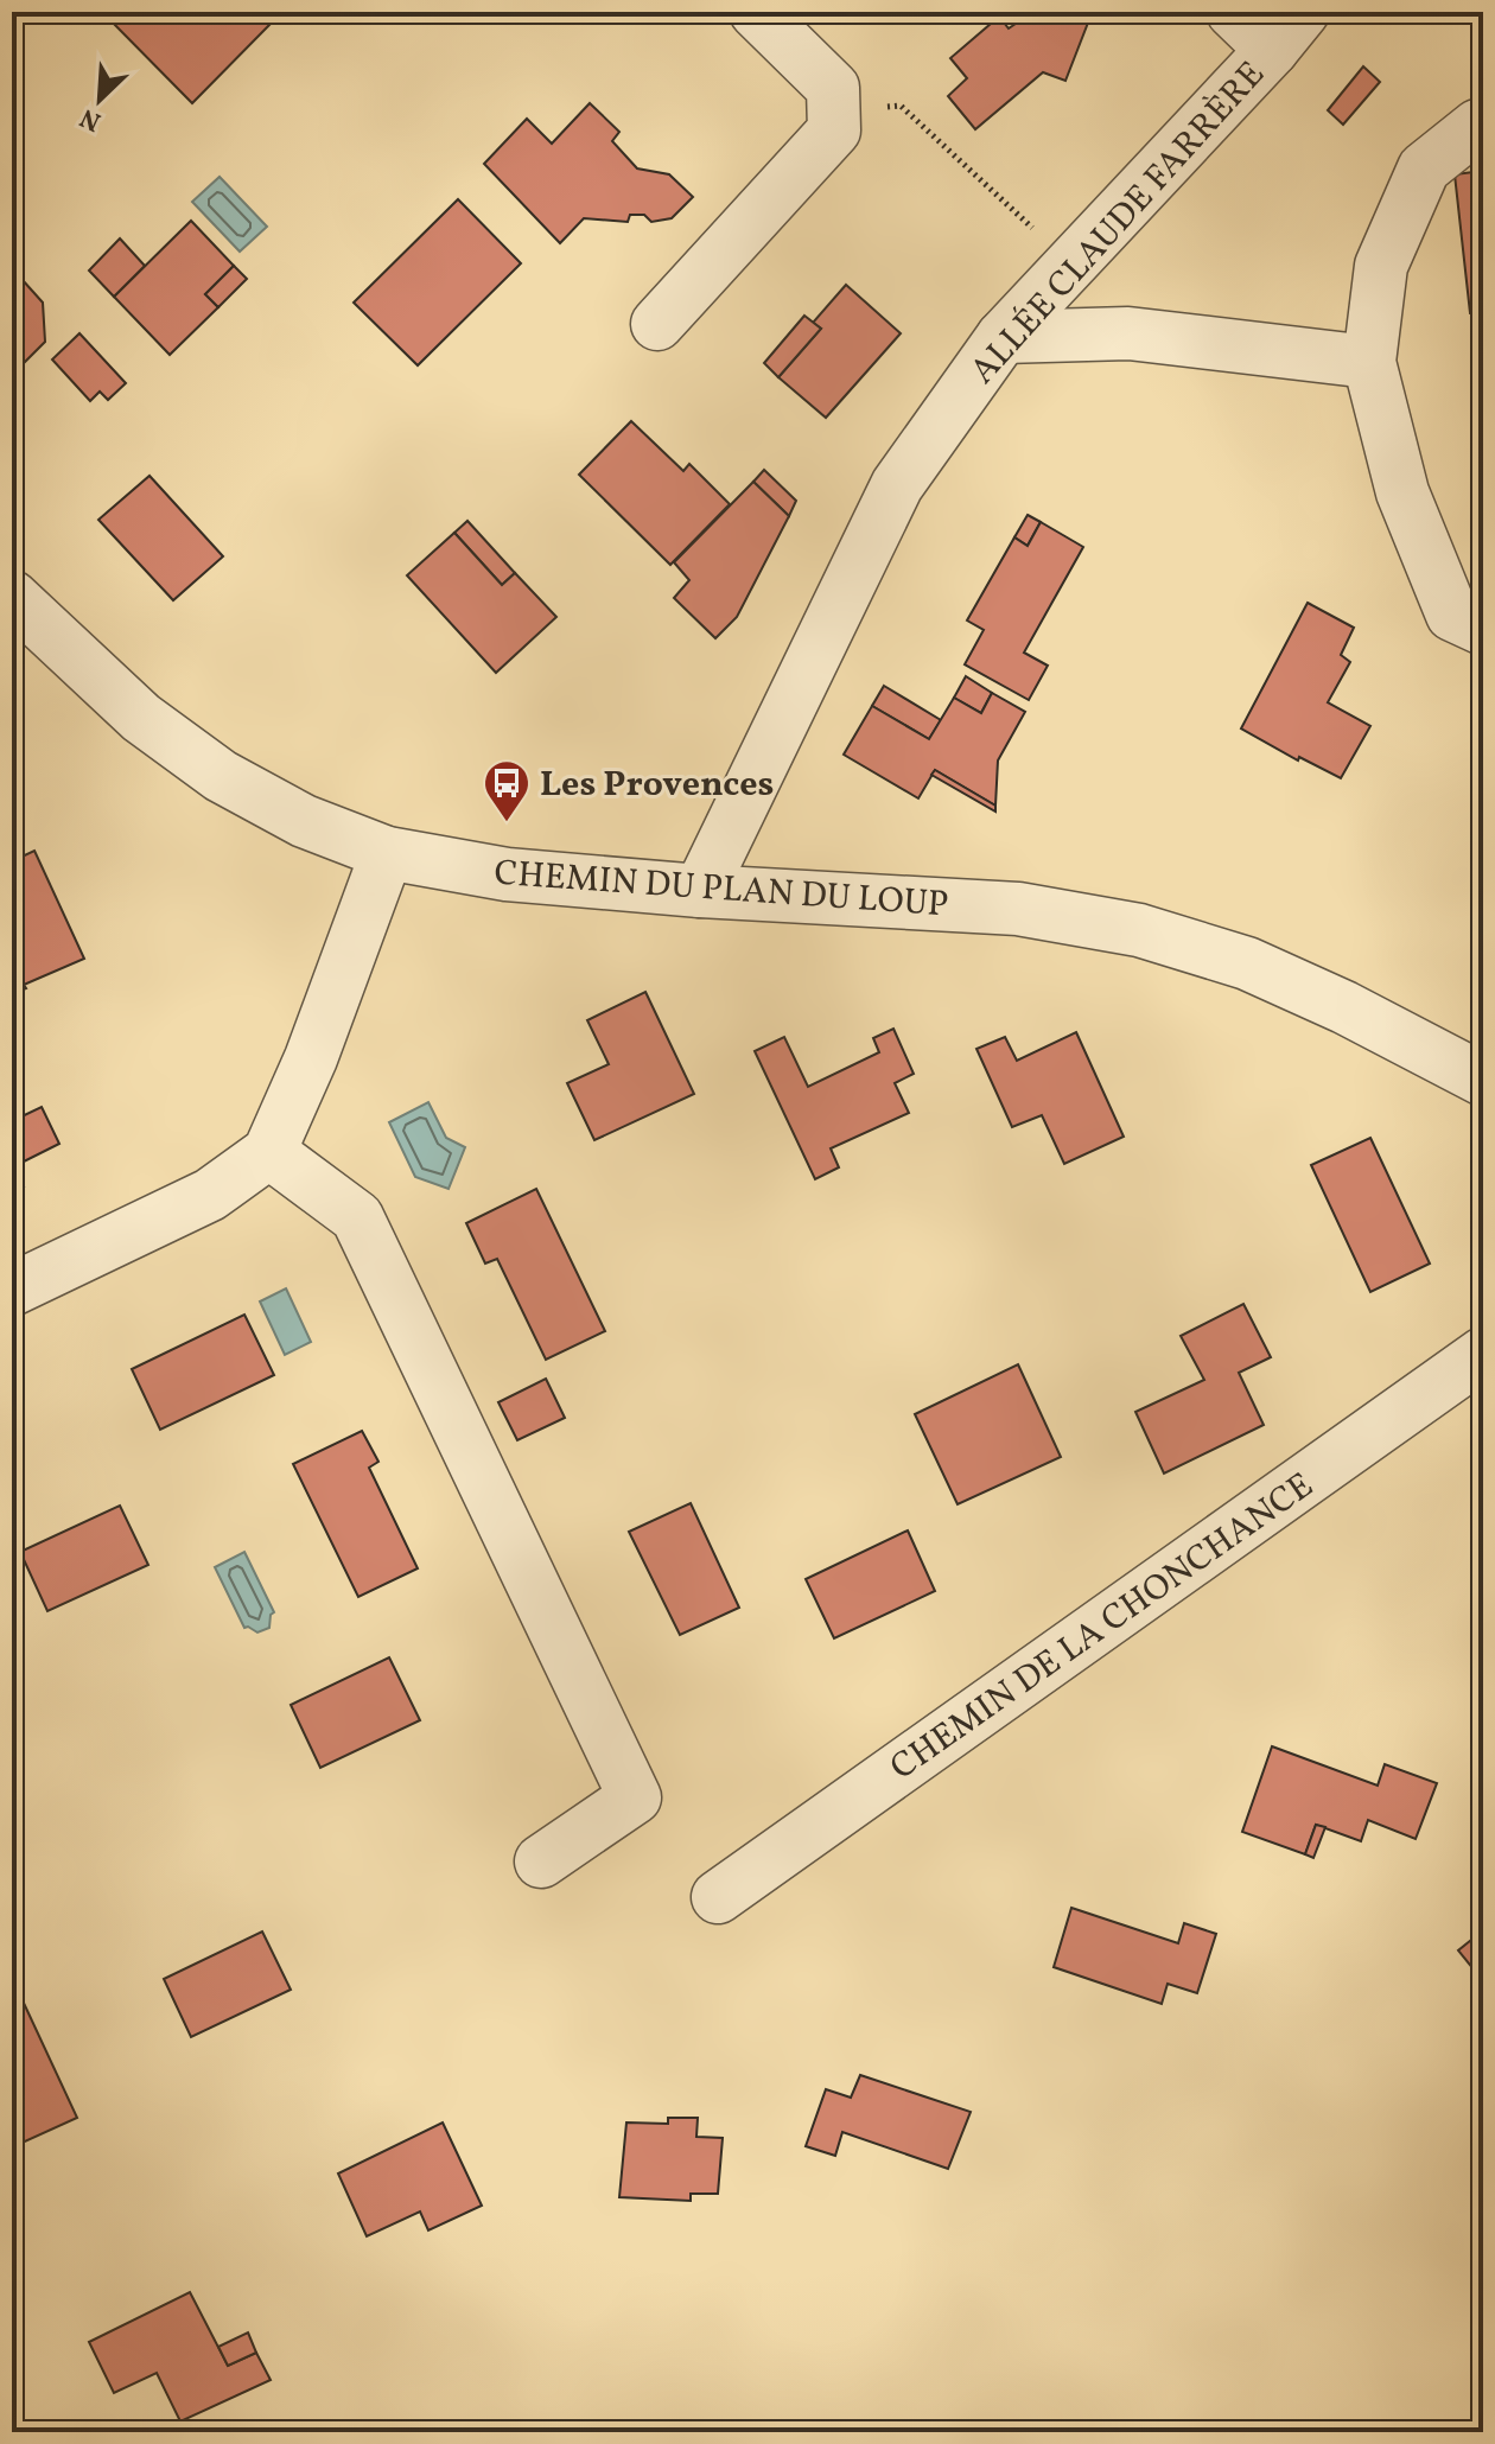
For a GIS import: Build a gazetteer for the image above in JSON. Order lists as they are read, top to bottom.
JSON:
{
  "streets": {
    "street": ["ALLÉE CLAUDE FARRÈRE", "CHEMIN DU PLAN DU LOUP", "CHEMIN DE LA CHONCHANCE"]
  },
  "crossings": [
    ["ALLÉE CLAUDE FARRÈRE", "CHEMIN DU PLAN DU LOUP"]
  ],
  "places": {
    "bus stop": ["Les Provences"]
  },
  "north": "bottom left"
}
